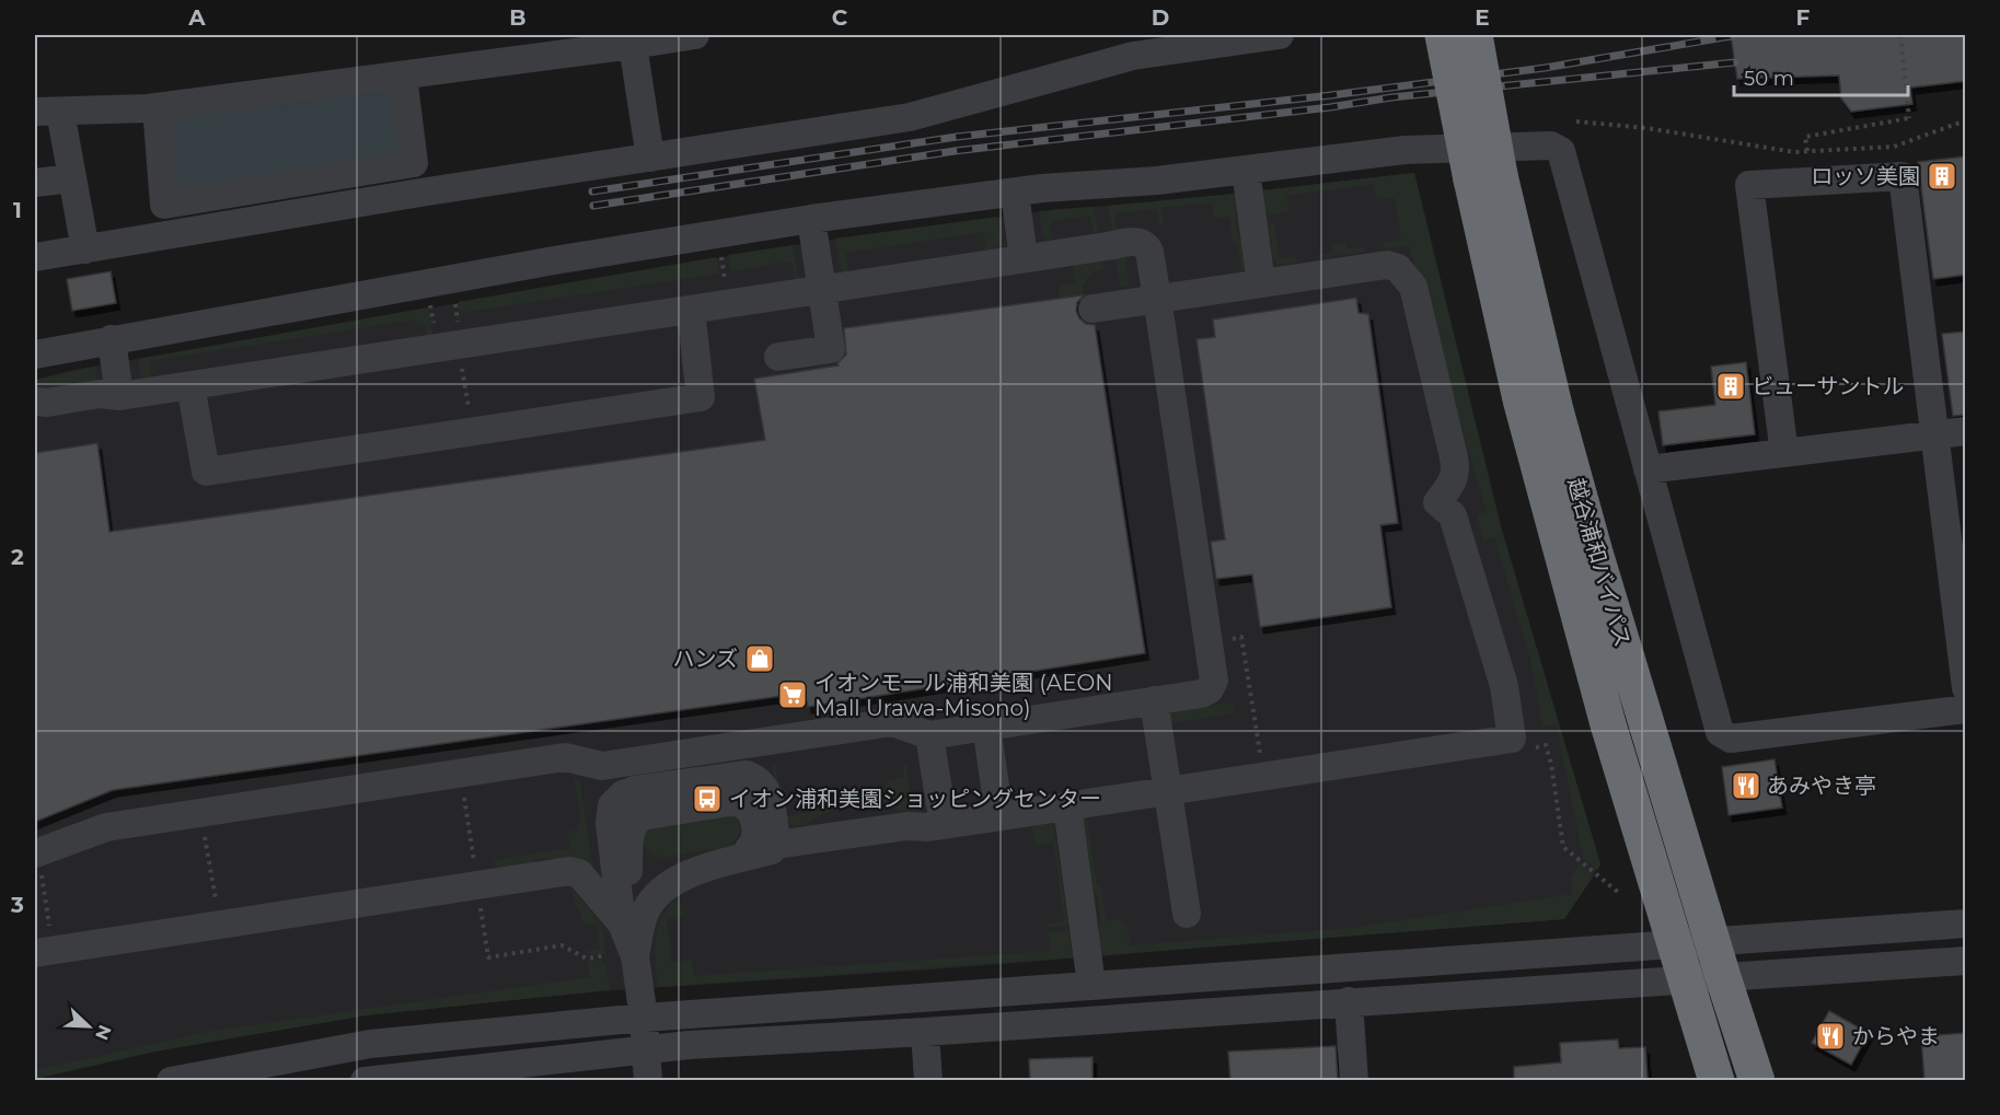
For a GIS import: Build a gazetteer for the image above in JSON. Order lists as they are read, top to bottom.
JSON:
{
  "streets": {
    "highway": ["越谷浦和バイパス"]
  },
  "places": {
    "building": ["ロッソ美園", "ビューサントル"],
    "shop": ["ハンズ"],
    "supermarket": ["イオンモール浦和美園 (AEON Mall Urawa-Misono)"],
    "restaurant": ["あみやき亭", "からやま"],
    "bus stop": ["イオン浦和美園ショッピングセンター"]
  },
  "scale_bar": "50 m",
  "north": "bottom right",
  "grid": {
    "columns": [
      "A",
      "B",
      "C",
      "D",
      "E",
      "F"
    ],
    "rows": ["1", "2", "3"]
  }
}
